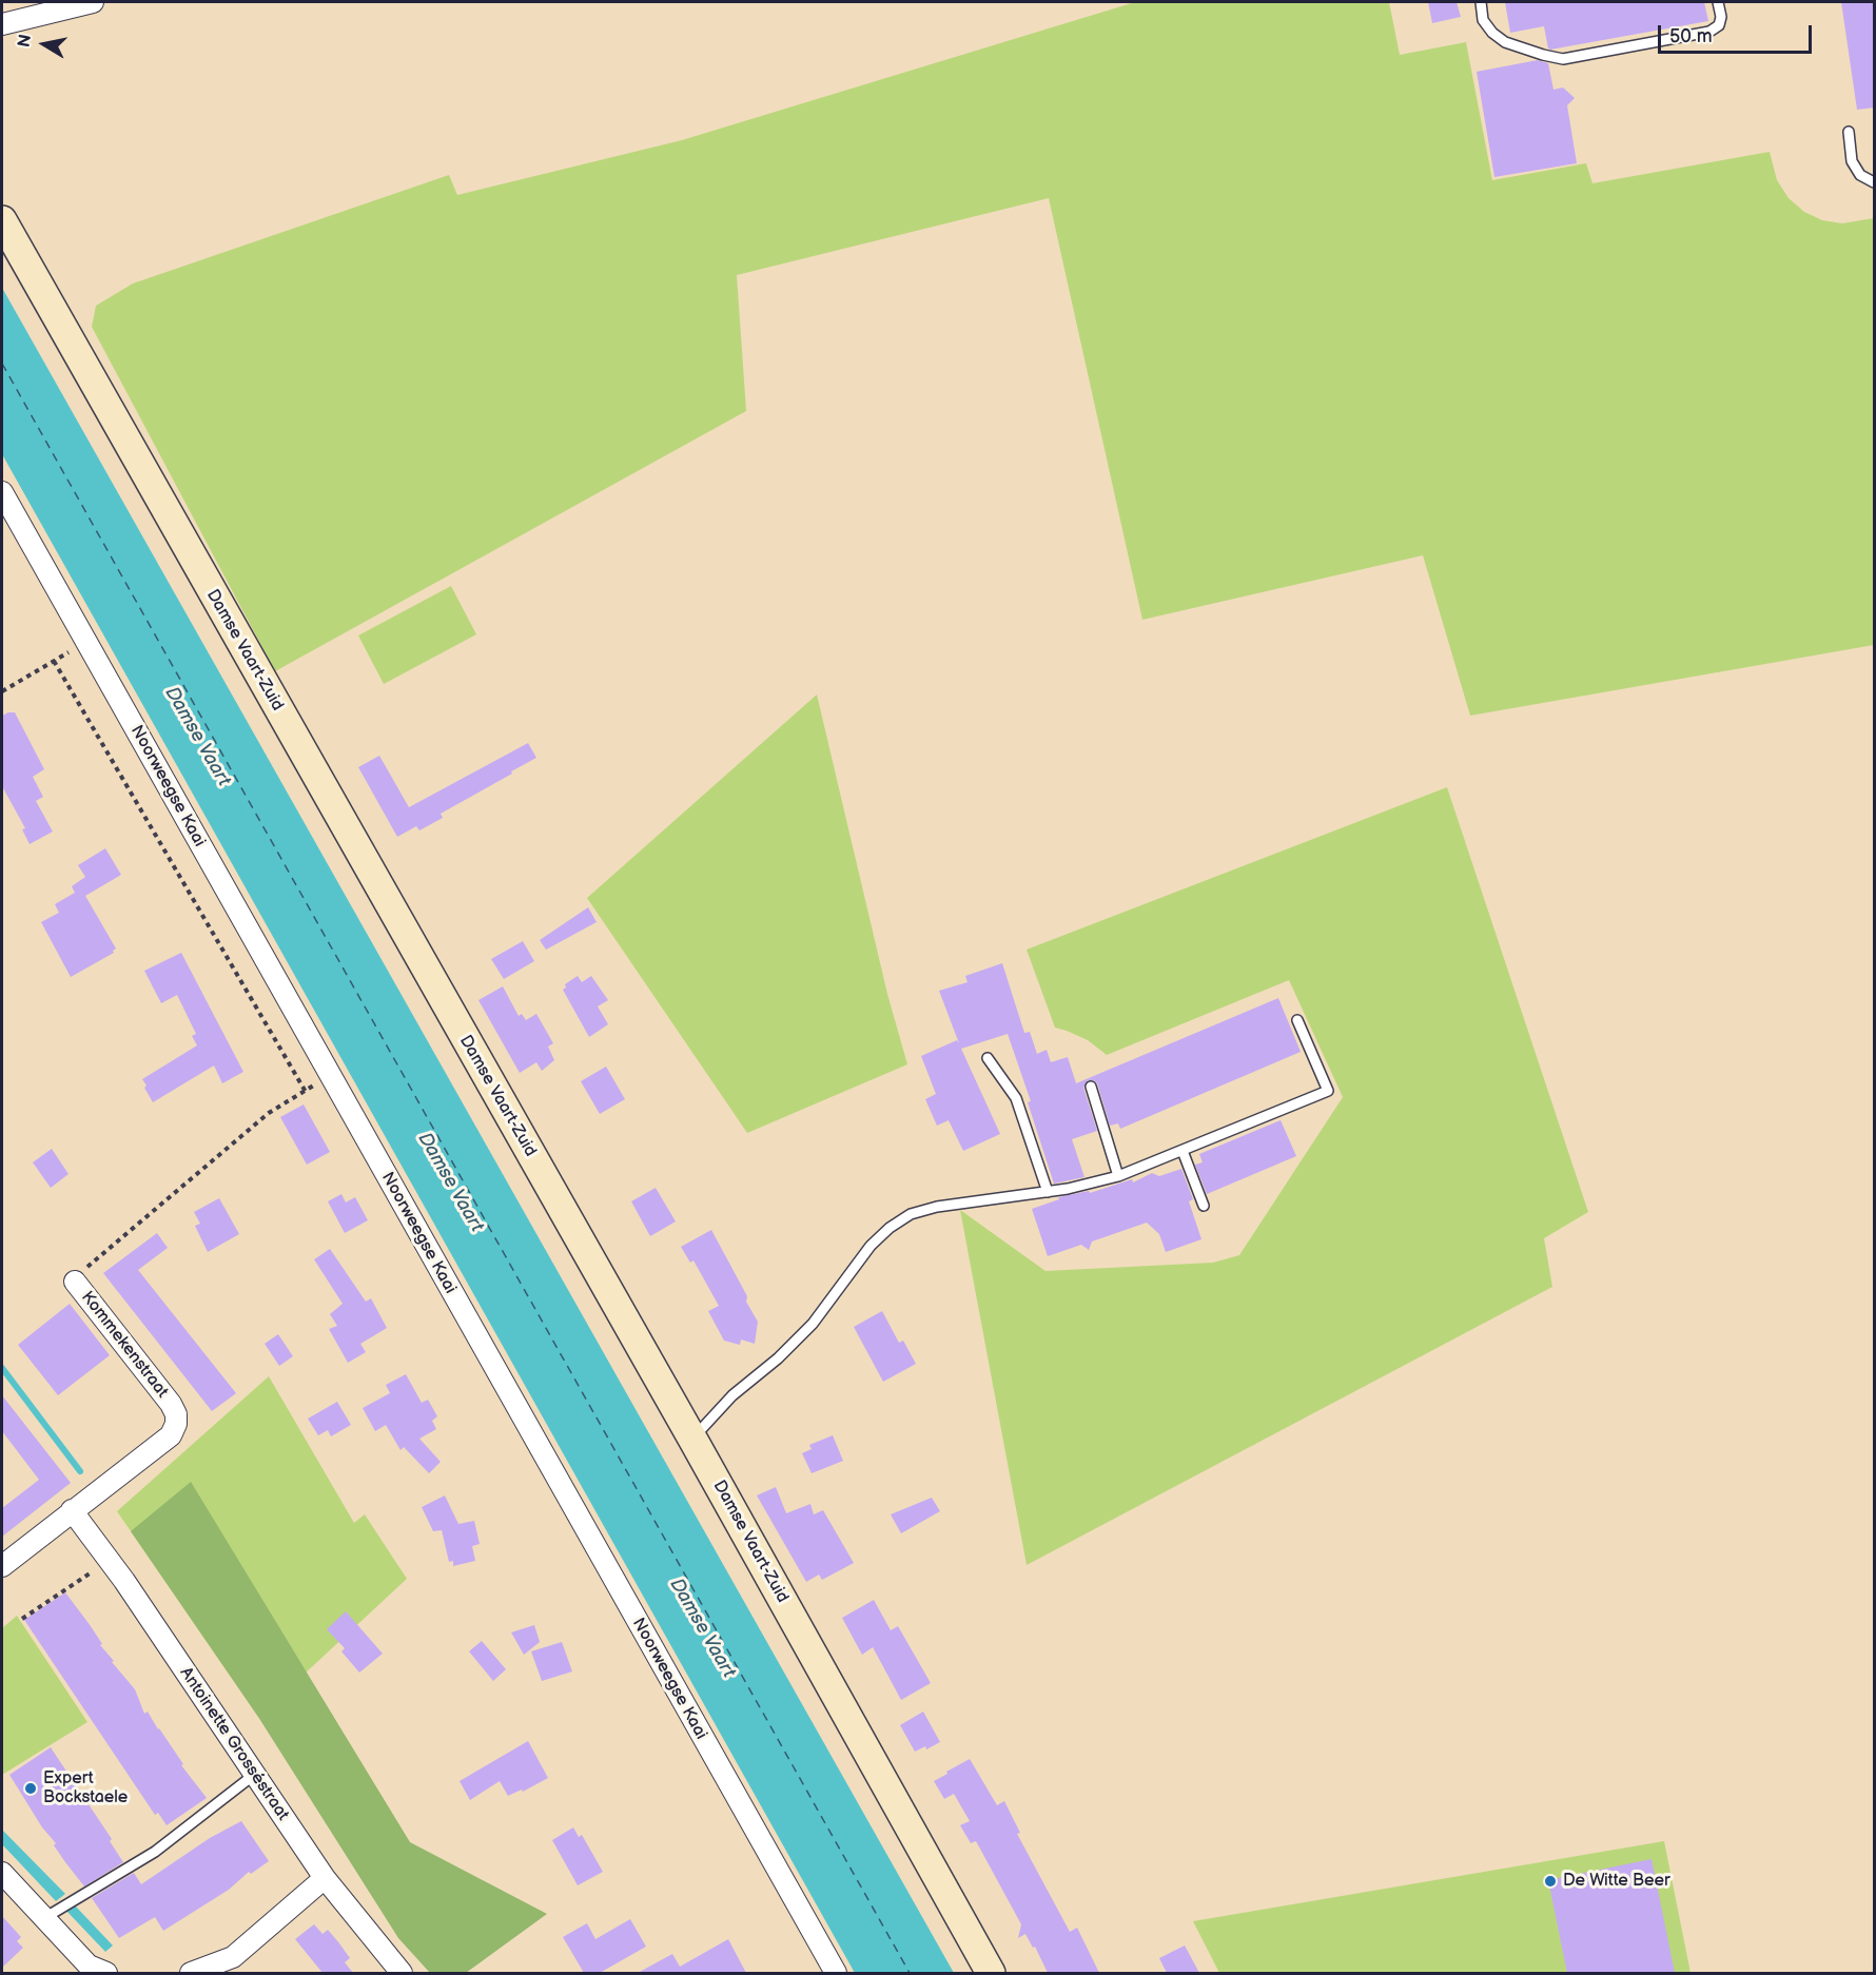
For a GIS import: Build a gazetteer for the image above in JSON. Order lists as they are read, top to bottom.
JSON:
{
  "streets": {
    "street": [
      "Damse Vaart-Zuid",
      "Noorweegse Kaai",
      "Kommekenstraat",
      "Antoinette Grosséstraat"
    ]
  },
  "crossings": [
    ["Kommekenstraat", "Antoinette Grosséstraat"]
  ],
  "water": ["Damse Vaart"],
  "places": ["Expert Bockstaele", "De Witte Beer"],
  "scale_bar": "50 m",
  "north": "left"
}
